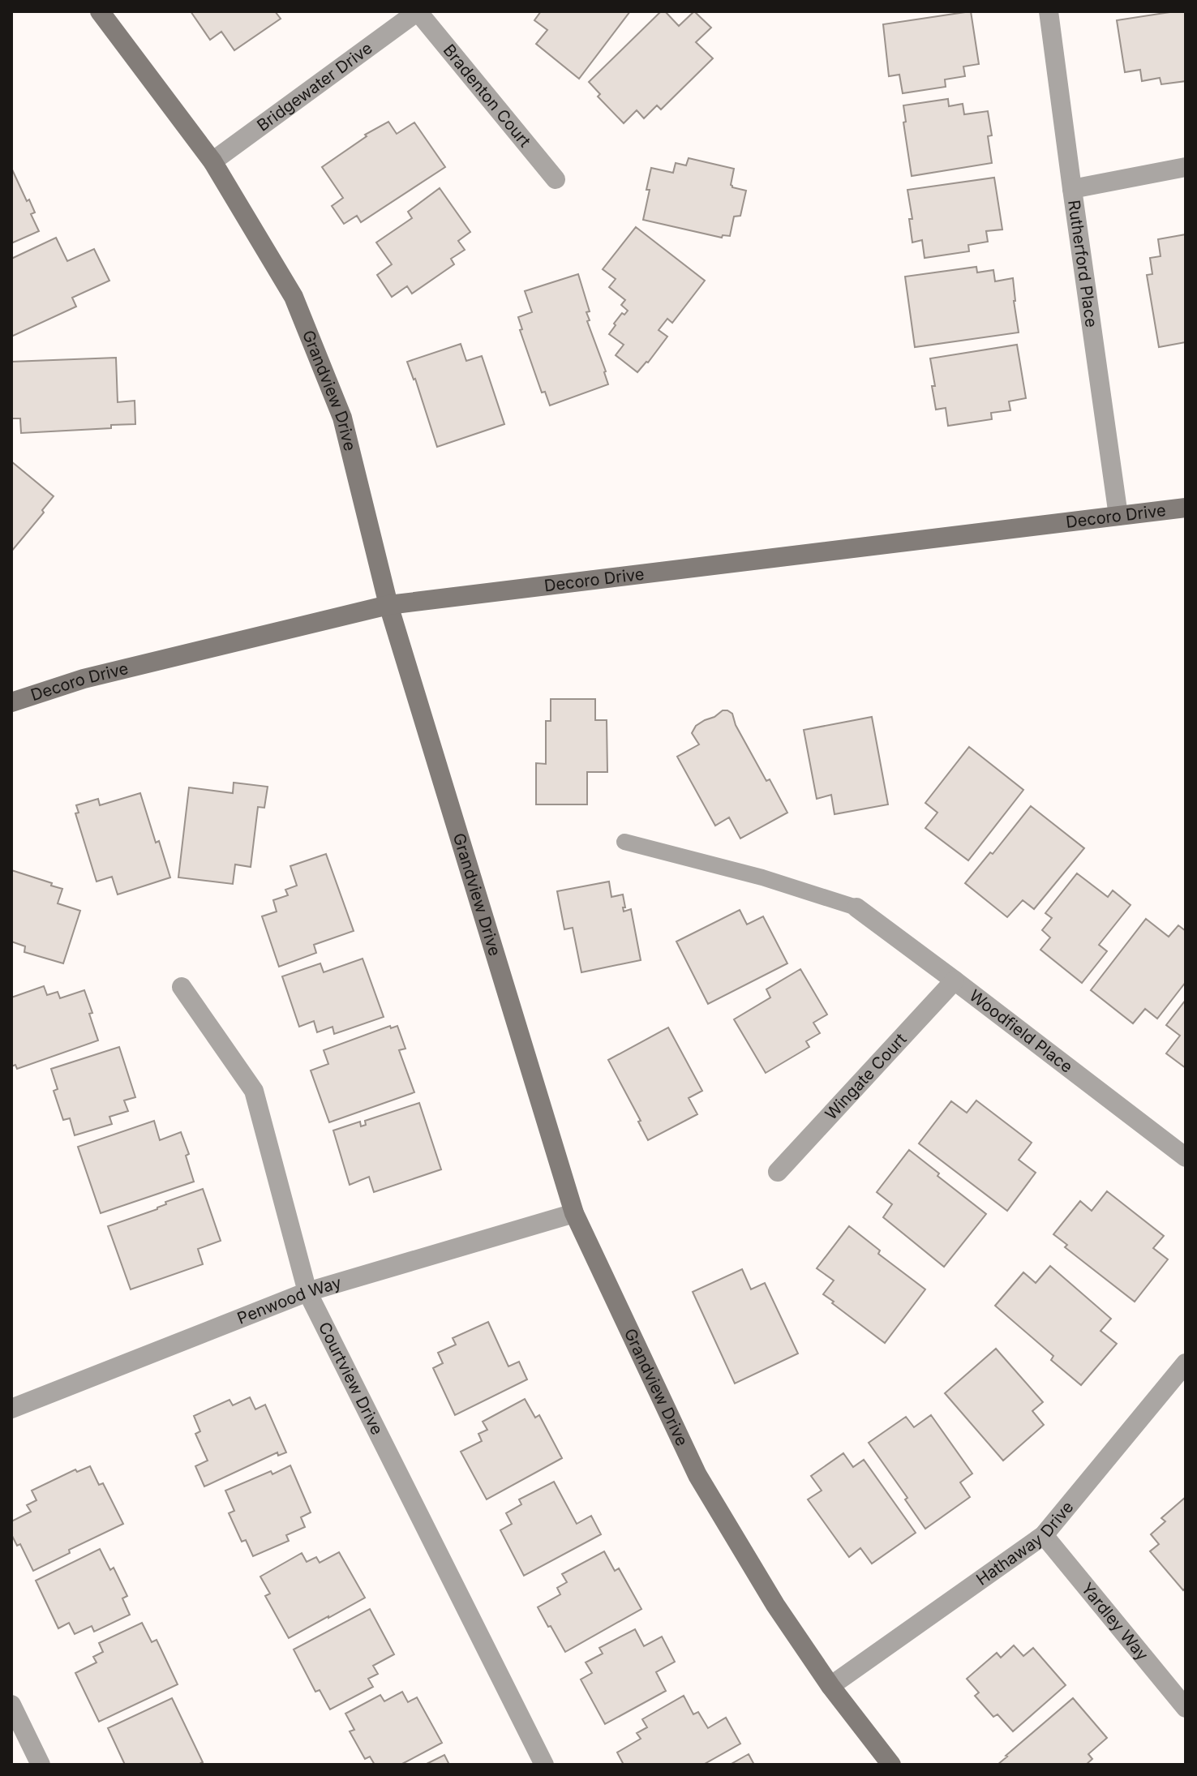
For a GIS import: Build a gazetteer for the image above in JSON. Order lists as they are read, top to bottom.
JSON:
{
  "streets": {
    "street": [
      "Bridgewater Drive",
      "Bradenton Court",
      "Rutherford Place",
      "Grandview Drive",
      "Decoro Drive",
      "Woodfield Place",
      "Wingate Court",
      "Penwood Way",
      "Courtview Drive",
      "Hathaway Drive",
      "Yardley Way"
    ]
  },
  "crossings": [
    ["Bridgewater Drive", "Bradenton Court"],
    ["Bridgewater Drive", "Grandview Drive"],
    ["Rutherford Place", "Decoro Drive"],
    ["Grandview Drive", "Decoro Drive"],
    ["Grandview Drive", "Penwood Way"],
    ["Grandview Drive", "Hathaway Drive"],
    ["Woodfield Place", "Wingate Court"],
    ["Penwood Way", "Courtview Drive"],
    ["Hathaway Drive", "Yardley Way"]
  ]
}
